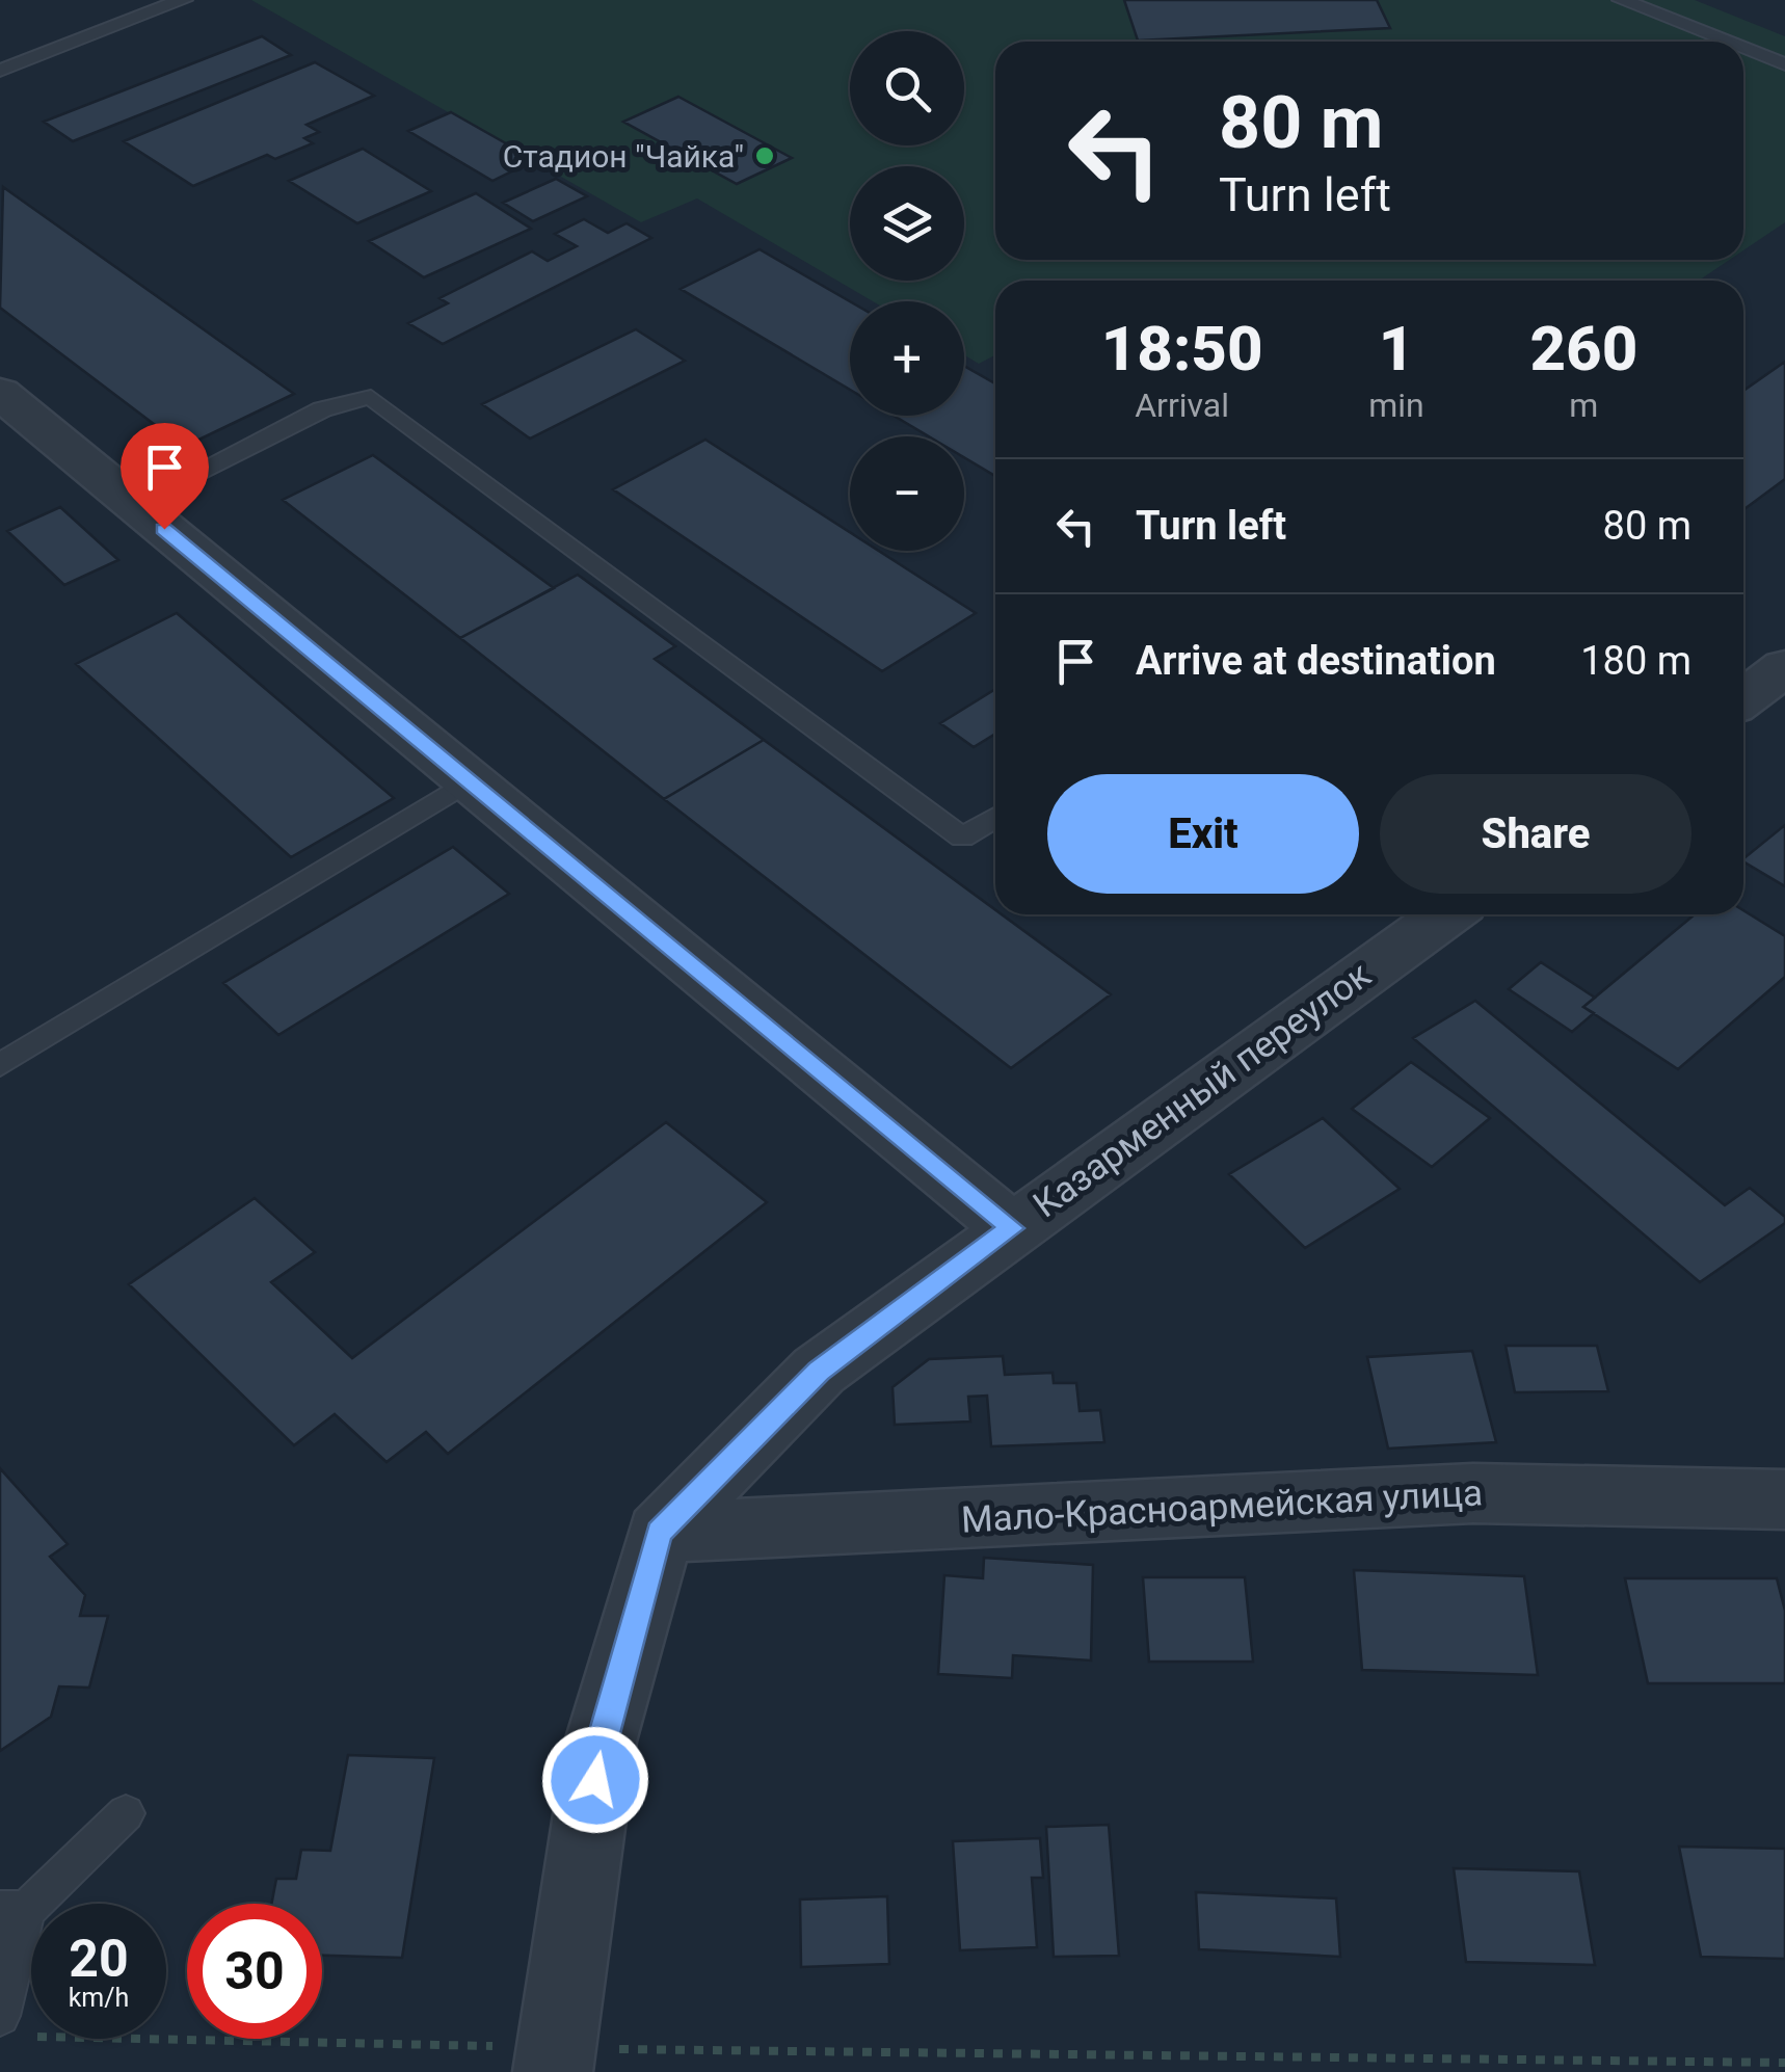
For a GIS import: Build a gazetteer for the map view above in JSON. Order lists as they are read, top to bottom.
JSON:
{
  "streets": {
    "street": ["Казарменный переулок", "Мало-Красноармейская улица"]
  },
  "crossings": [
    ["Казарменный переулок", "Мало-Красноармейская улица"]
  ],
  "places": ["Стадион \"Чайка\""],
  "page": {
    "map_buttons": ["+", "−"],
    "turn": ["80 m", "Turn left"],
    "eta": [
      "18:50",
      "Arrival",
      "1",
      "min",
      "260",
      "m"
    ],
    "list": [
      {
        "name": "Turn left",
        "value": "80 m"
      },
      {
        "name": "Arrive at destination",
        "value": "180 m"
      }
    ],
    "buttons": ["Exit", "Share"],
    "speed": "20 km/h",
    "limit": "30"
  }
}
